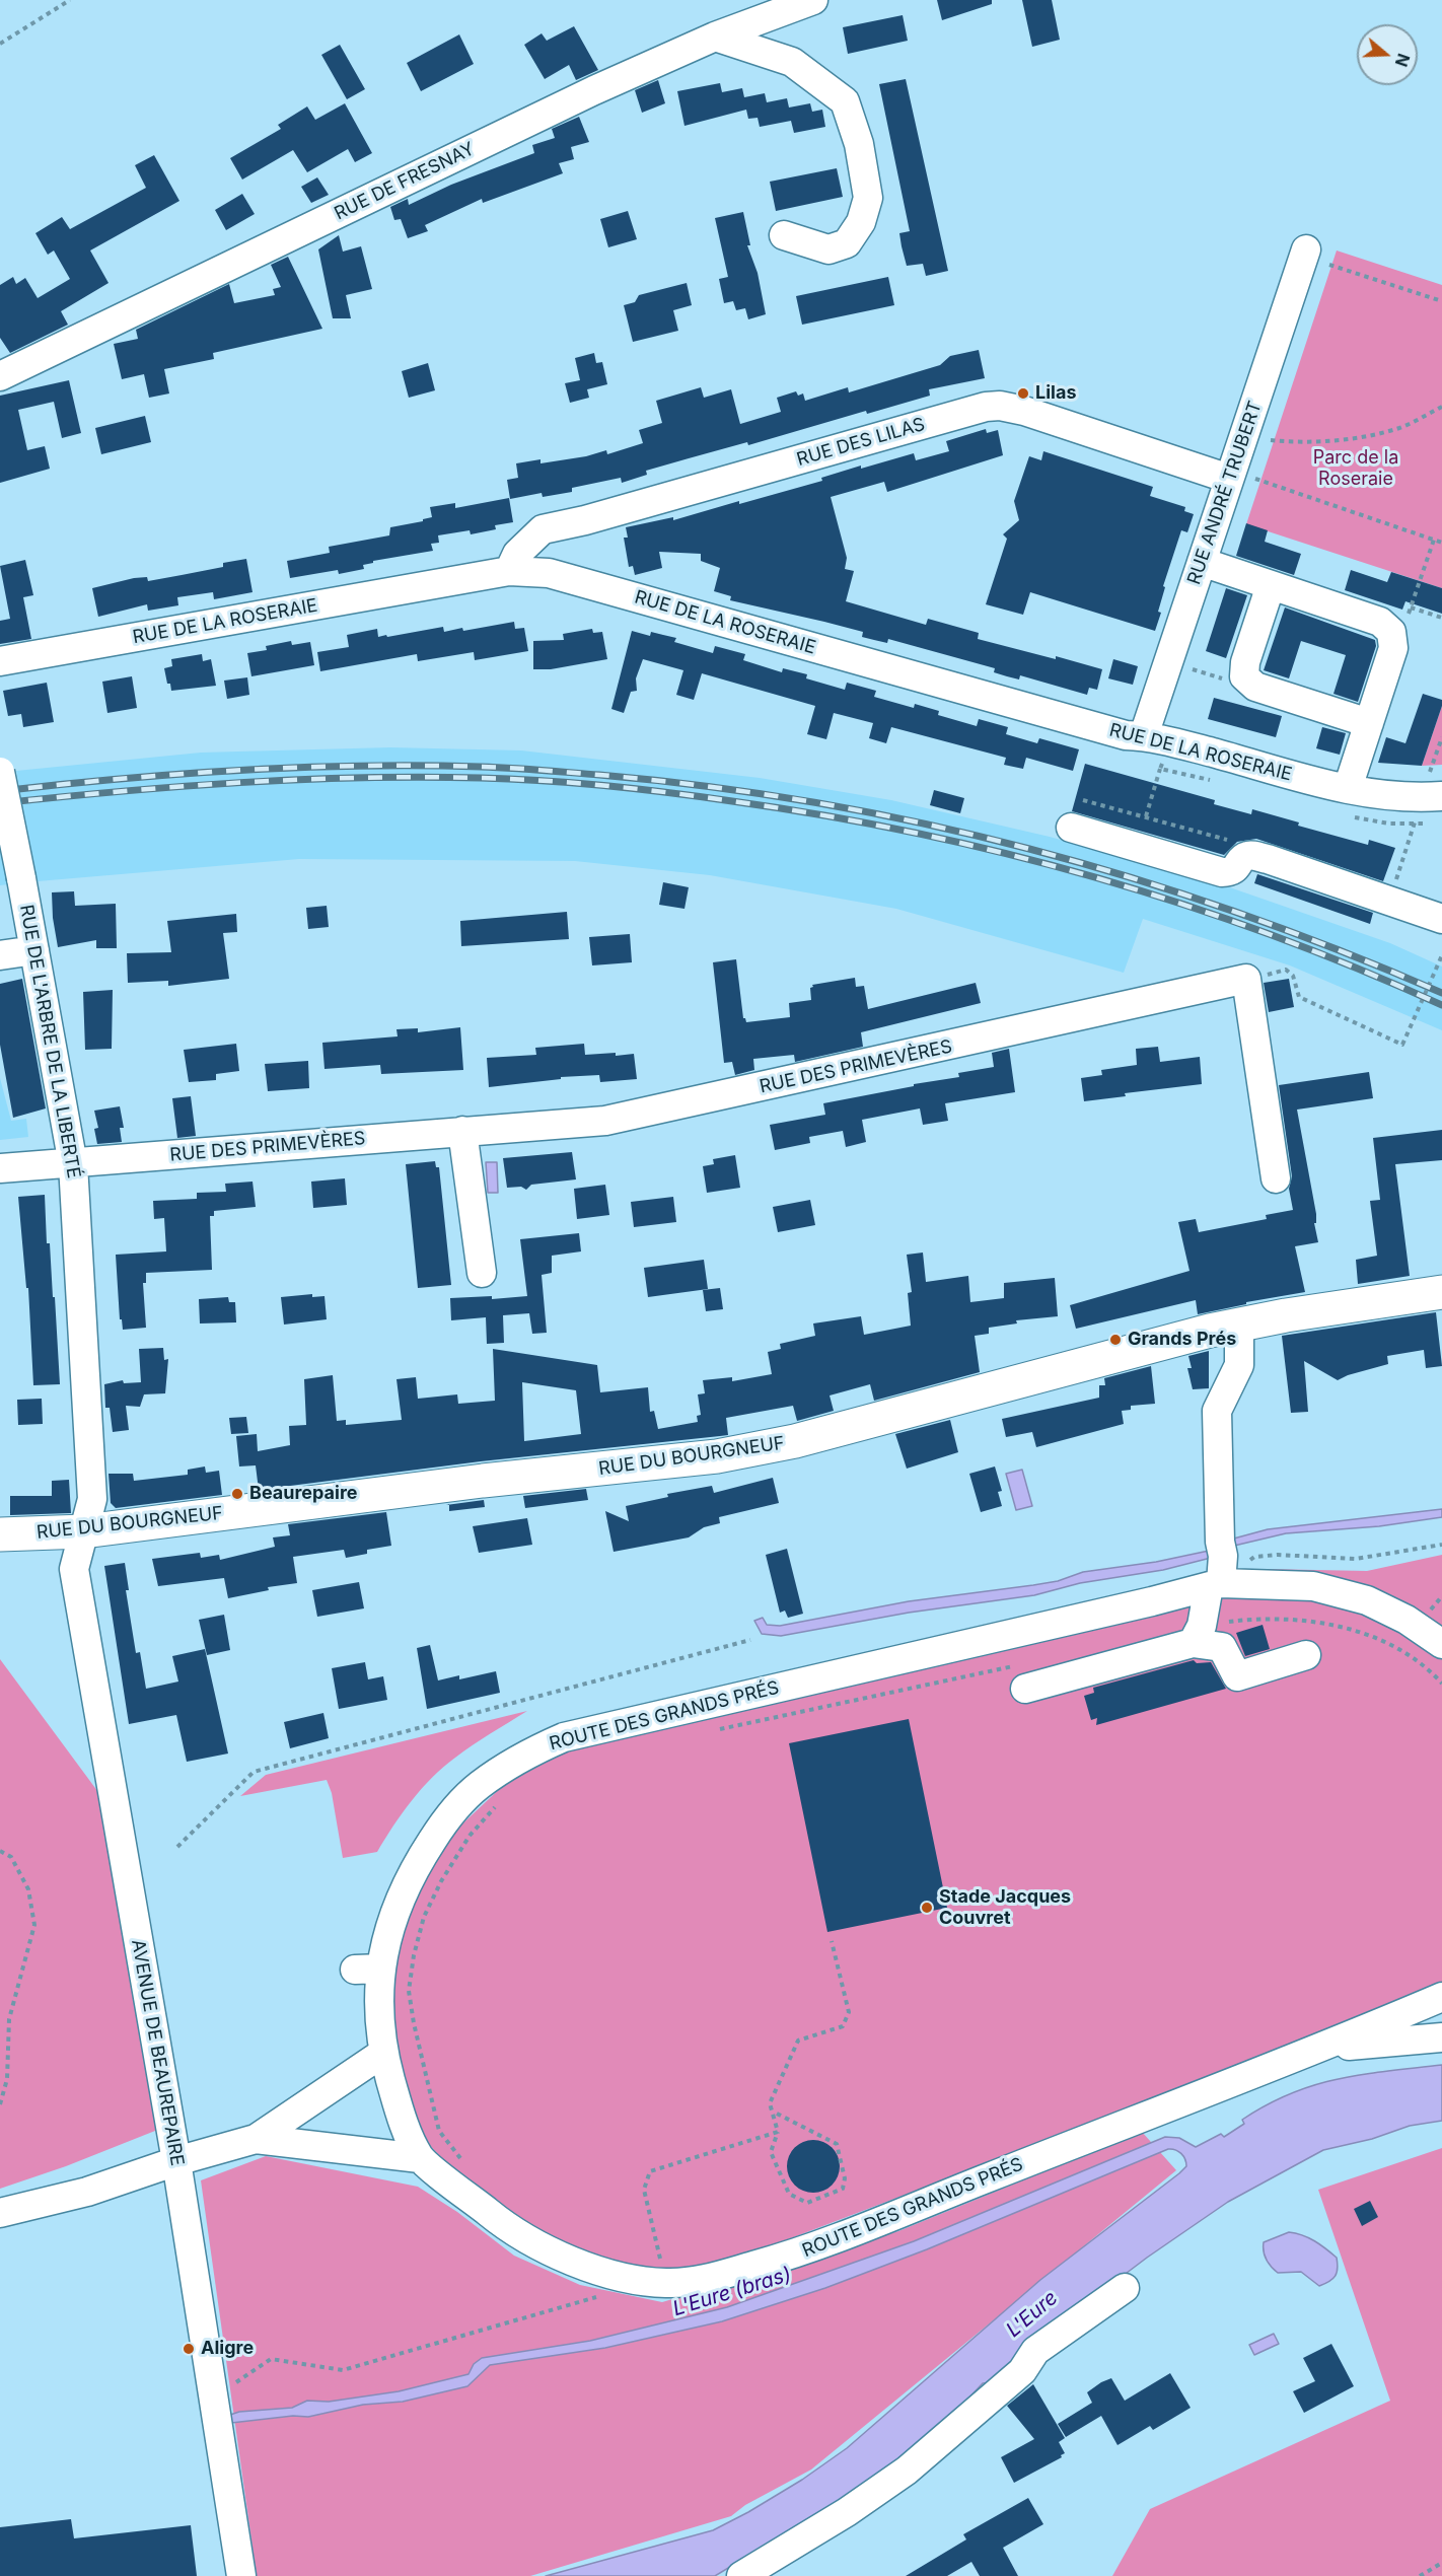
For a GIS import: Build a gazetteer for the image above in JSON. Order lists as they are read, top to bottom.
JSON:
{
  "streets": {
    "main road": ["RUE DU BOURGNEUF"],
    "street": [
      "RUE DE FRESNAY",
      "RUE DES LILAS",
      "RUE ANDRÉ TRUBERT",
      "RUE DE LA ROSERAIE",
      "RUE DE L'ARBRE DE LA LIBERTÉ",
      "RUE DES PRIMEVÈRES",
      "ROUTE DES GRANDS PRÉS",
      "AVENUE DE BEAUREPAIRE"
    ]
  },
  "crossings": [
    ["RUE DES LILAS", "RUE ANDRÉ TRUBERT"],
    ["RUE DES LILAS", "RUE DE LA ROSERAIE"],
    ["RUE ANDRÉ TRUBERT", "RUE DE LA ROSERAIE"],
    ["RUE DE L'ARBRE DE LA LIBERTÉ", "RUE DES PRIMEVÈRES"],
    ["RUE DE L'ARBRE DE LA LIBERTÉ", "RUE DU BOURGNEUF"],
    ["RUE DE L'ARBRE DE LA LIBERTÉ", "AVENUE DE BEAUREPAIRE"],
    ["RUE DU BOURGNEUF", "AVENUE DE BEAUREPAIRE"]
  ],
  "water": ["L'Eure (bras)", "L'Eure"],
  "parks": ["Parc de la Roseraie"],
  "places": [
    "Lilas",
    "Grands Prés",
    "Beaurepaire",
    "Stade Jacques Couvret",
    "Aligre"
  ],
  "north": "right"
}
